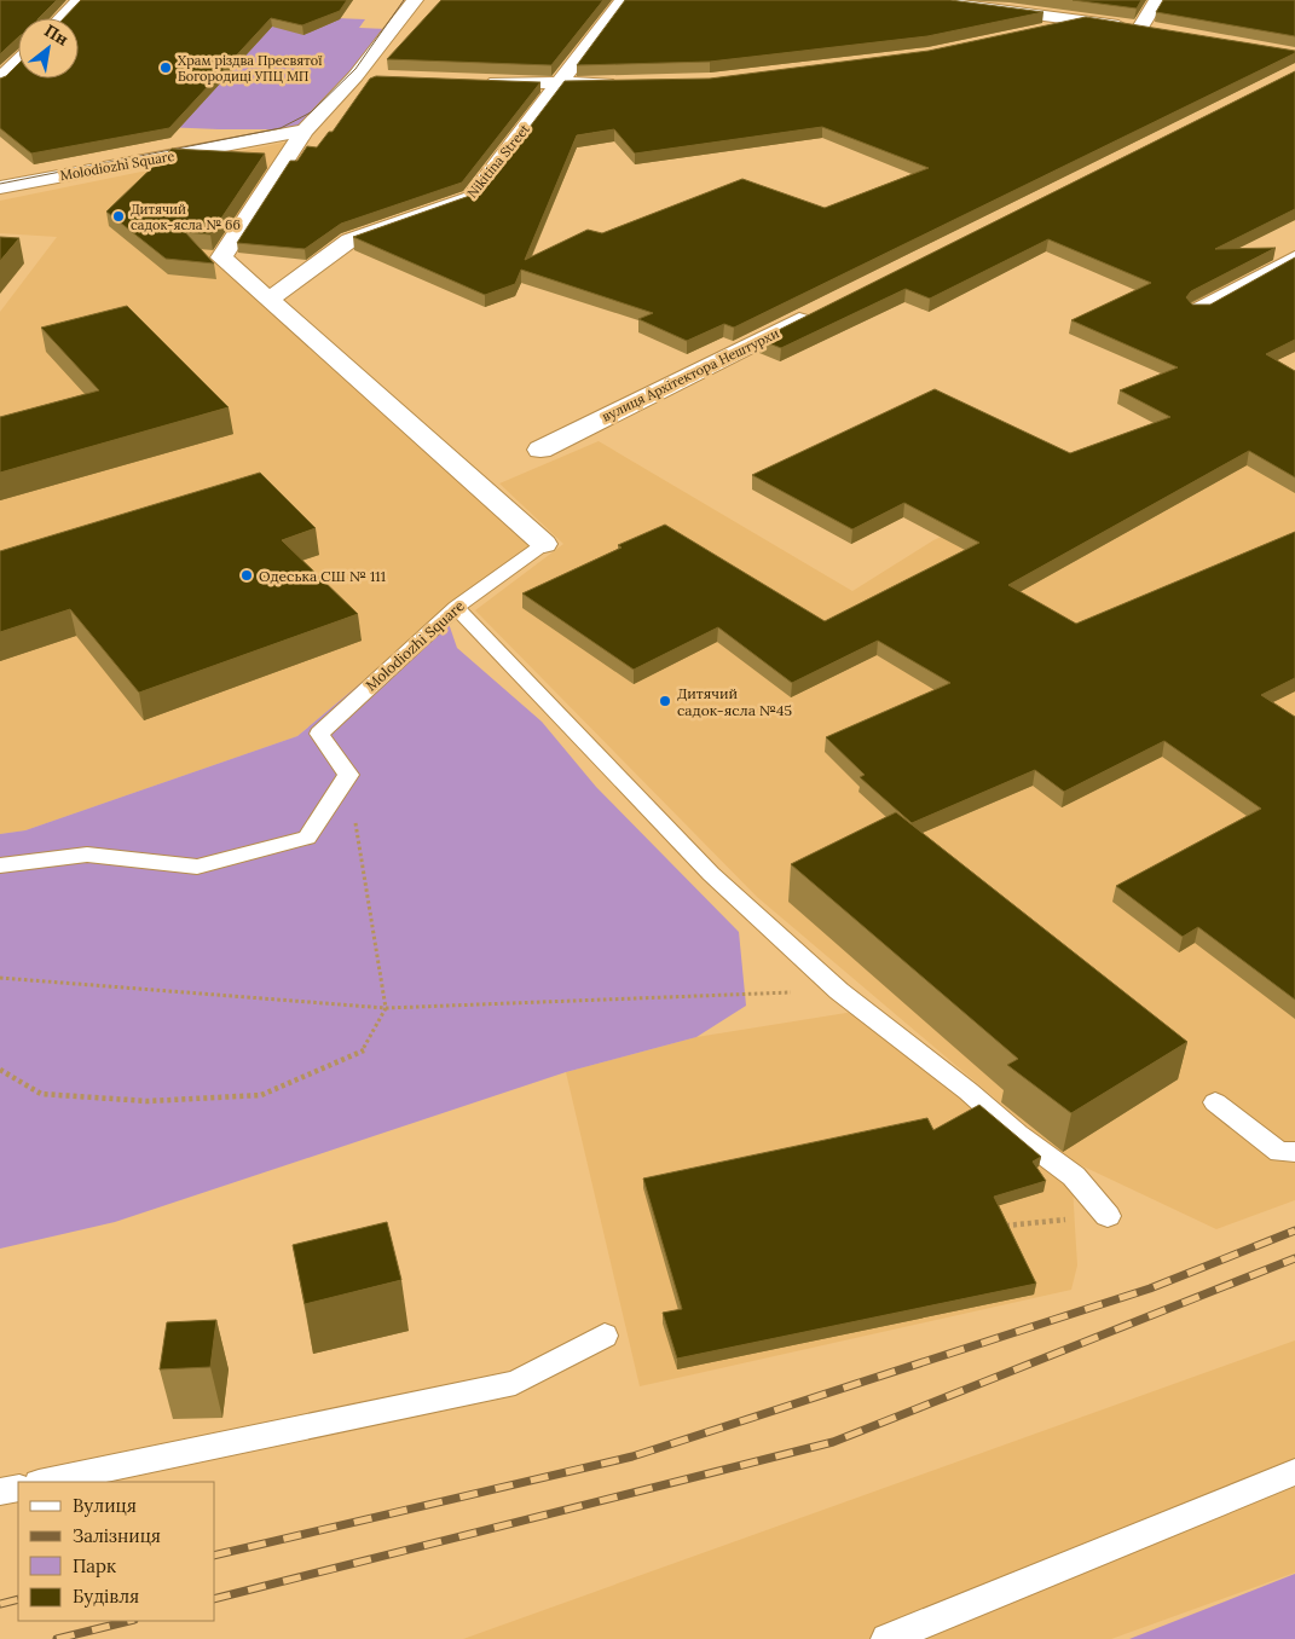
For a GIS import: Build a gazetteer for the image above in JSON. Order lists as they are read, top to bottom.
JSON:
{
  "streets": {
    "street": ["Nikitina Street", "Molodiozhi Square", "вулиця Архітектора Нештурхи"]
  },
  "crossings": [
    ["Nikitina Street", "Molodiozhi Square"]
  ],
  "places": [
    "Храм різдва Пресвятої Богородиці УПЦ МП",
    "Дитячий садок-ясла № 66",
    "Одеська СШ № 111",
    "Дитячий садок-ясла №45"
  ],
  "legend": [
    "Вулиця",
    "Залізниця",
    "Парк",
    "Будівля"
  ],
  "north": "top right"
}
